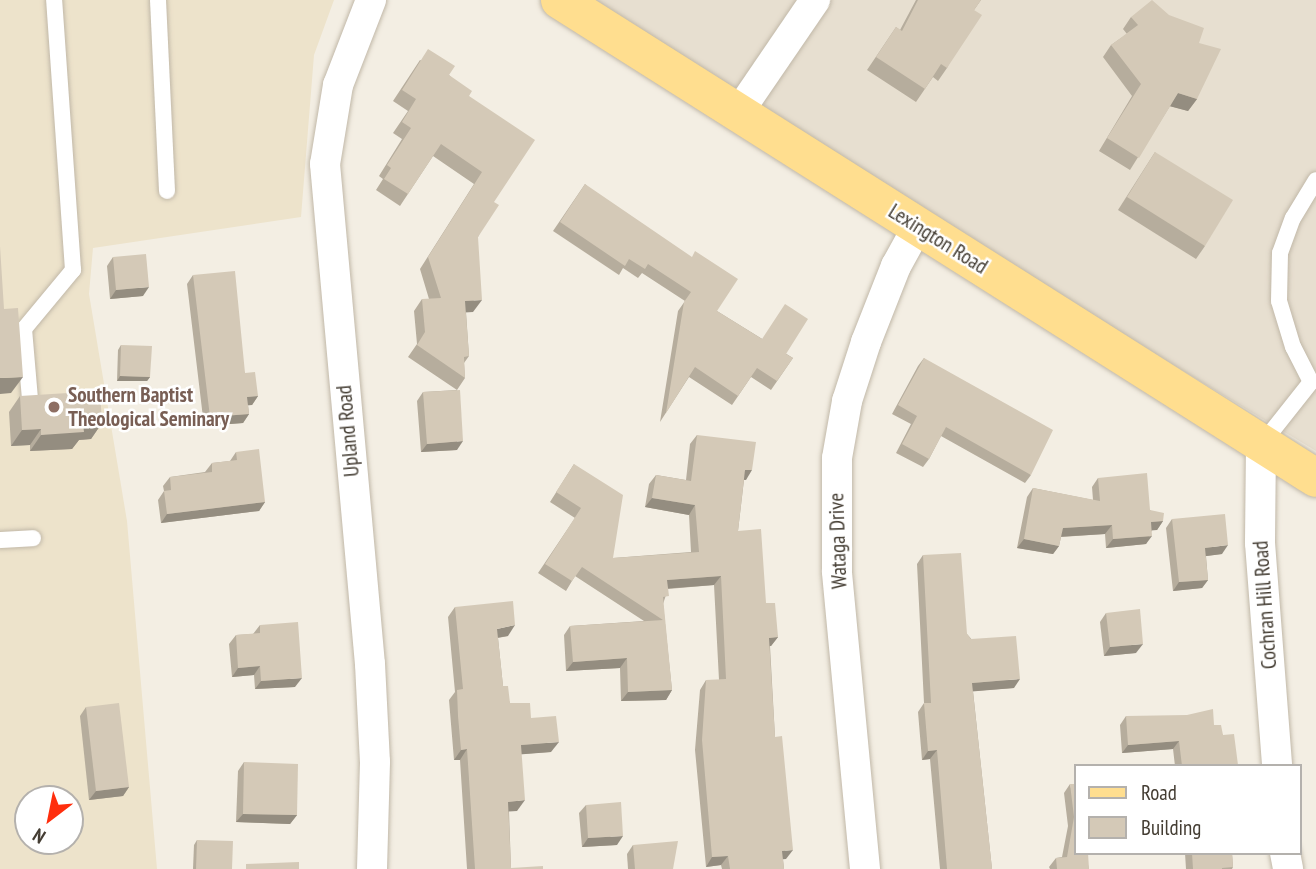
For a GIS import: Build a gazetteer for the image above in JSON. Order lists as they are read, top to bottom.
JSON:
{
  "streets": {
    "main road": ["Lexington Road"],
    "street": ["Upland Road", "Wataga Drive", "Cochran Hill Road"]
  },
  "crossings": [
    ["Lexington Road", "Wataga Drive"],
    ["Lexington Road", "Cochran Hill Road"]
  ],
  "places": ["Southern Baptist Theological Seminary"],
  "legend": ["Road", "Building"],
  "north": "bottom left"
}
